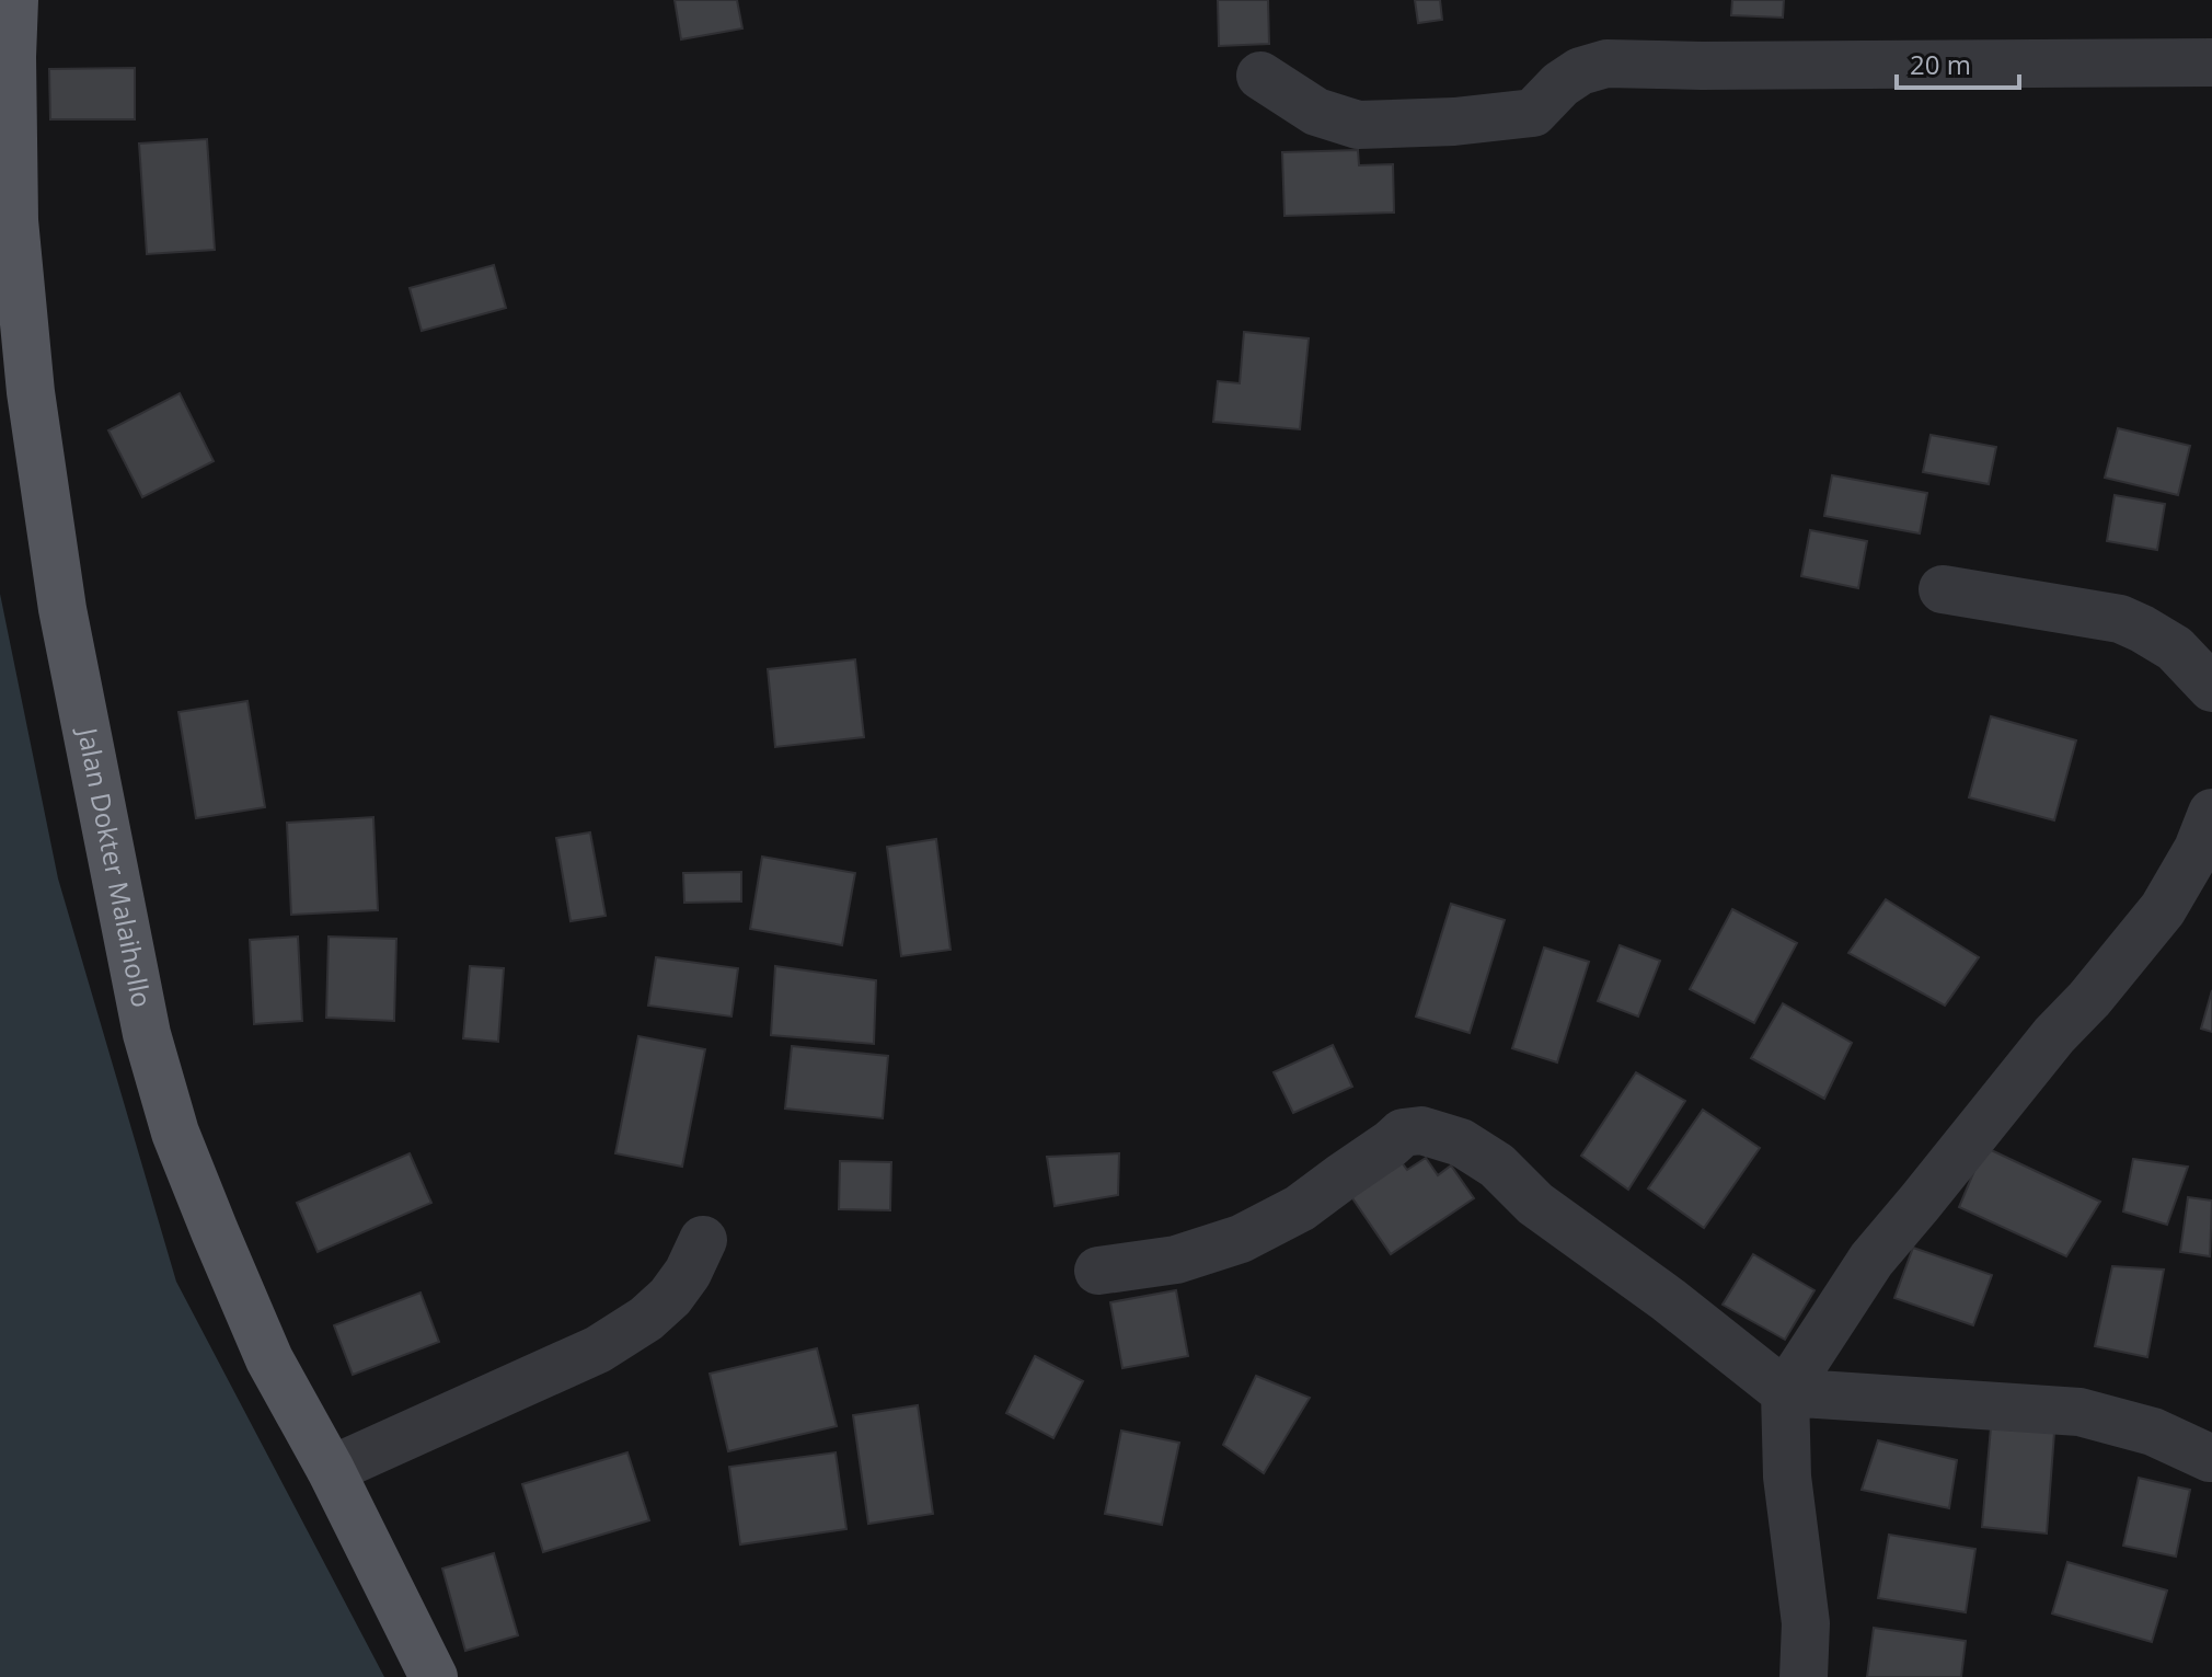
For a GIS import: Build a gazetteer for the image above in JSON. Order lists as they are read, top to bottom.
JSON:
{
  "streets": {
    "main road": ["Jalan Dokter Malaihollo"]
  },
  "scale_bar": "20 m"
}
